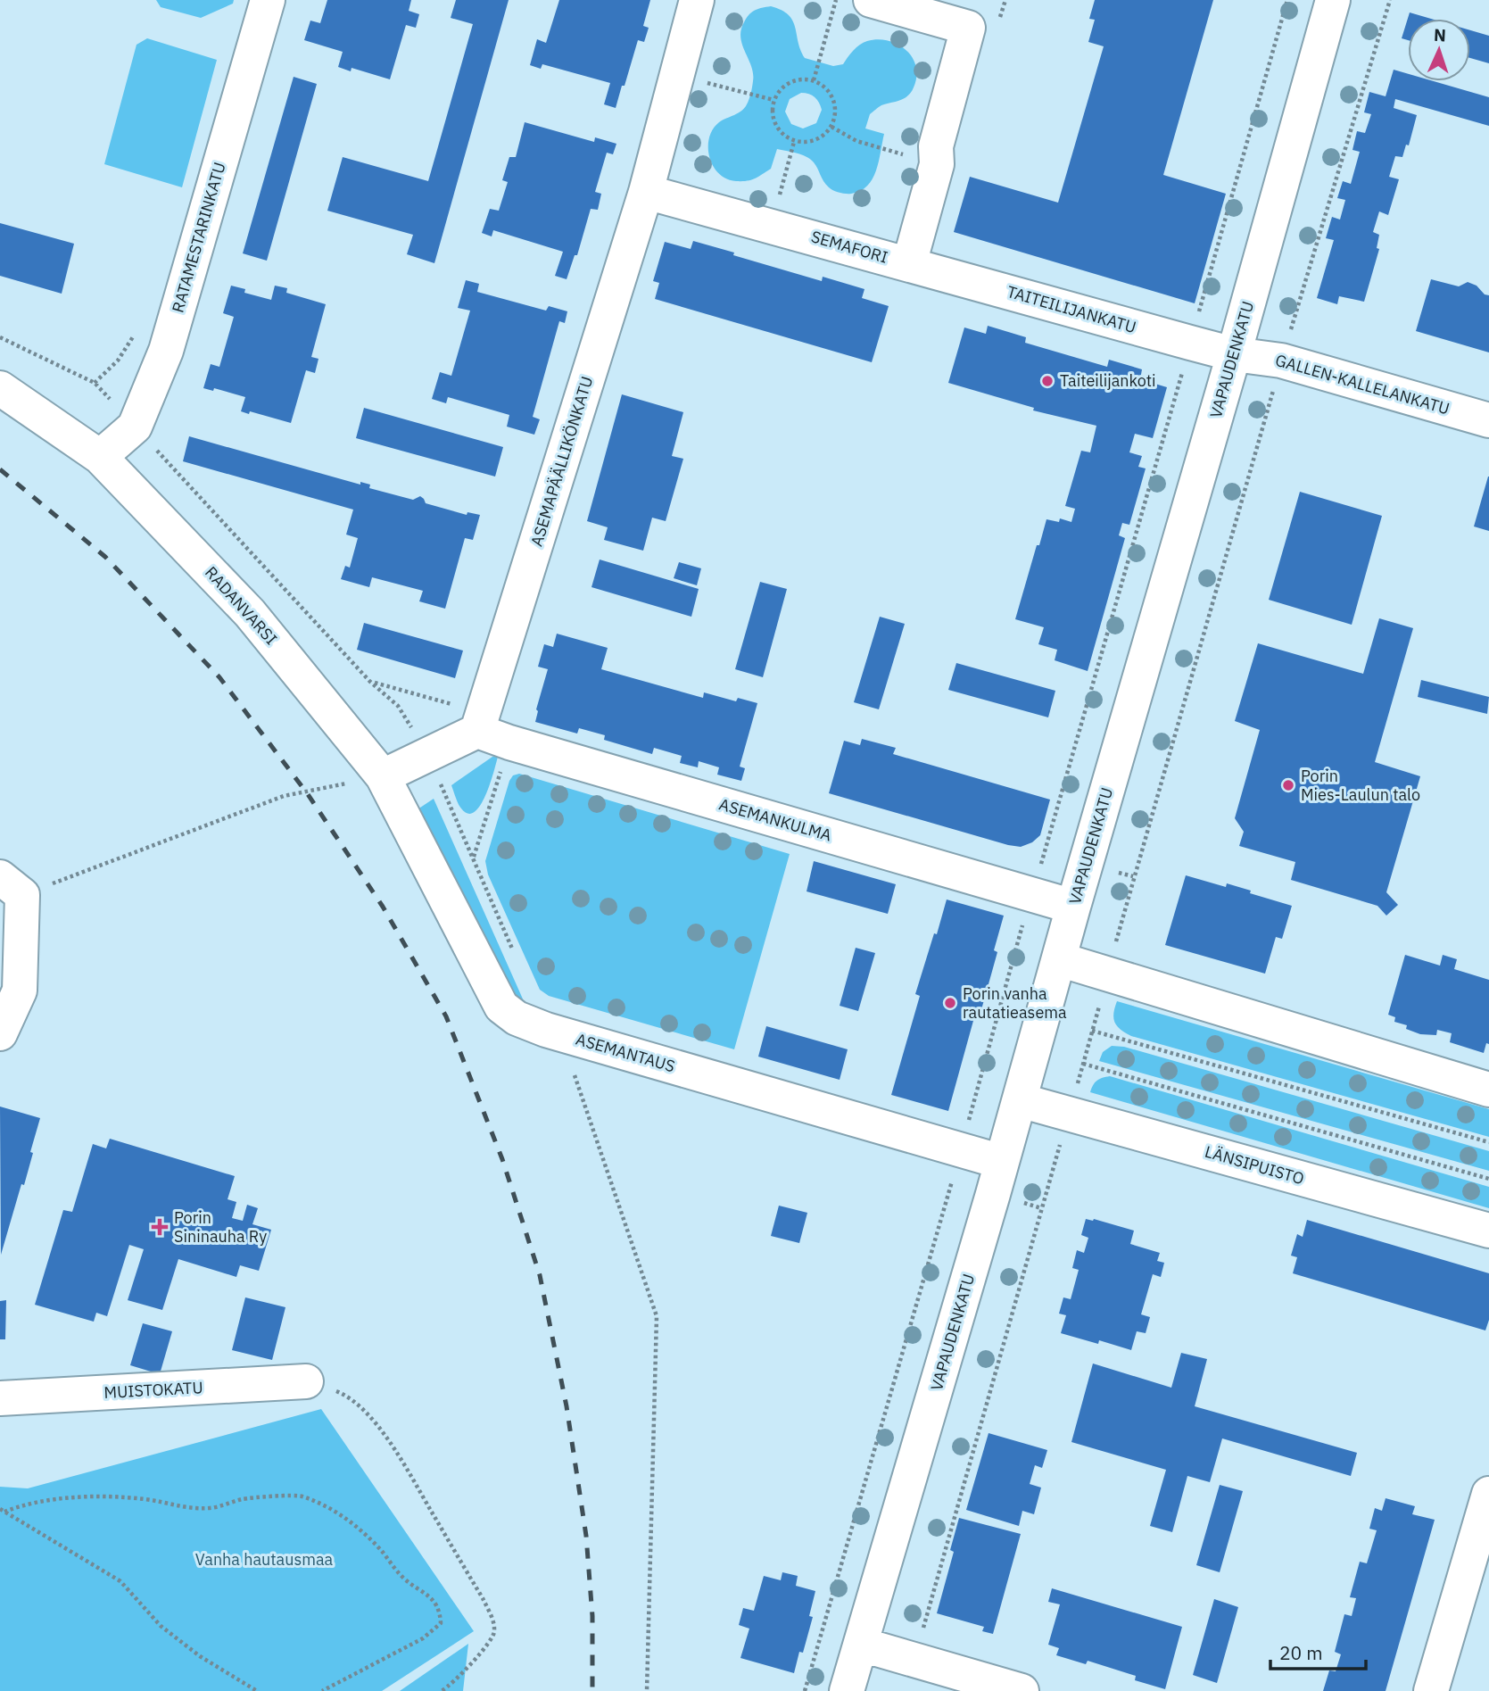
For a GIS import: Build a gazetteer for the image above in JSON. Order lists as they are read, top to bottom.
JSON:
{
  "streets": {
    "street": [
      "RATAMESTARINKATU",
      "SEMAFORI",
      "TAITEILIJANKATU",
      "VAPAUDENKATU",
      "GALLEN-KALLELANKATU",
      "ASEMAPÄÄLLIKÖNKATU",
      "RADANVARSI",
      "ASEMANKULMA",
      "ASEMANTAUS",
      "LÄNSIPUISTO",
      "MUISTOKATU"
    ]
  },
  "crossings": [
    ["RATAMESTARINKATU", "RADANVARSI"],
    ["SEMAFORI", "TAITEILIJANKATU"],
    ["SEMAFORI", "ASEMAPÄÄLLIKÖNKATU"],
    ["TAITEILIJANKATU", "VAPAUDENKATU"],
    ["TAITEILIJANKATU", "GALLEN-KALLELANKATU"],
    ["VAPAUDENKATU", "GALLEN-KALLELANKATU"],
    ["VAPAUDENKATU", "ASEMANKULMA"],
    ["VAPAUDENKATU", "ASEMANTAUS"],
    ["VAPAUDENKATU", "LÄNSIPUISTO"],
    ["ASEMAPÄÄLLIKÖNKATU", "ASEMANKULMA"],
    ["RADANVARSI", "ASEMANTAUS"]
  ],
  "parks": ["Vanha hautausmaa"],
  "places": {
    "other": ["Taiteilijankoti", "Porin Mies-Laulun talo", "Porin vanha rautatieasema"],
    "health": ["Porin Sininauha Ry"]
  },
  "scale_bar": "20 m",
  "north": "top"
}
